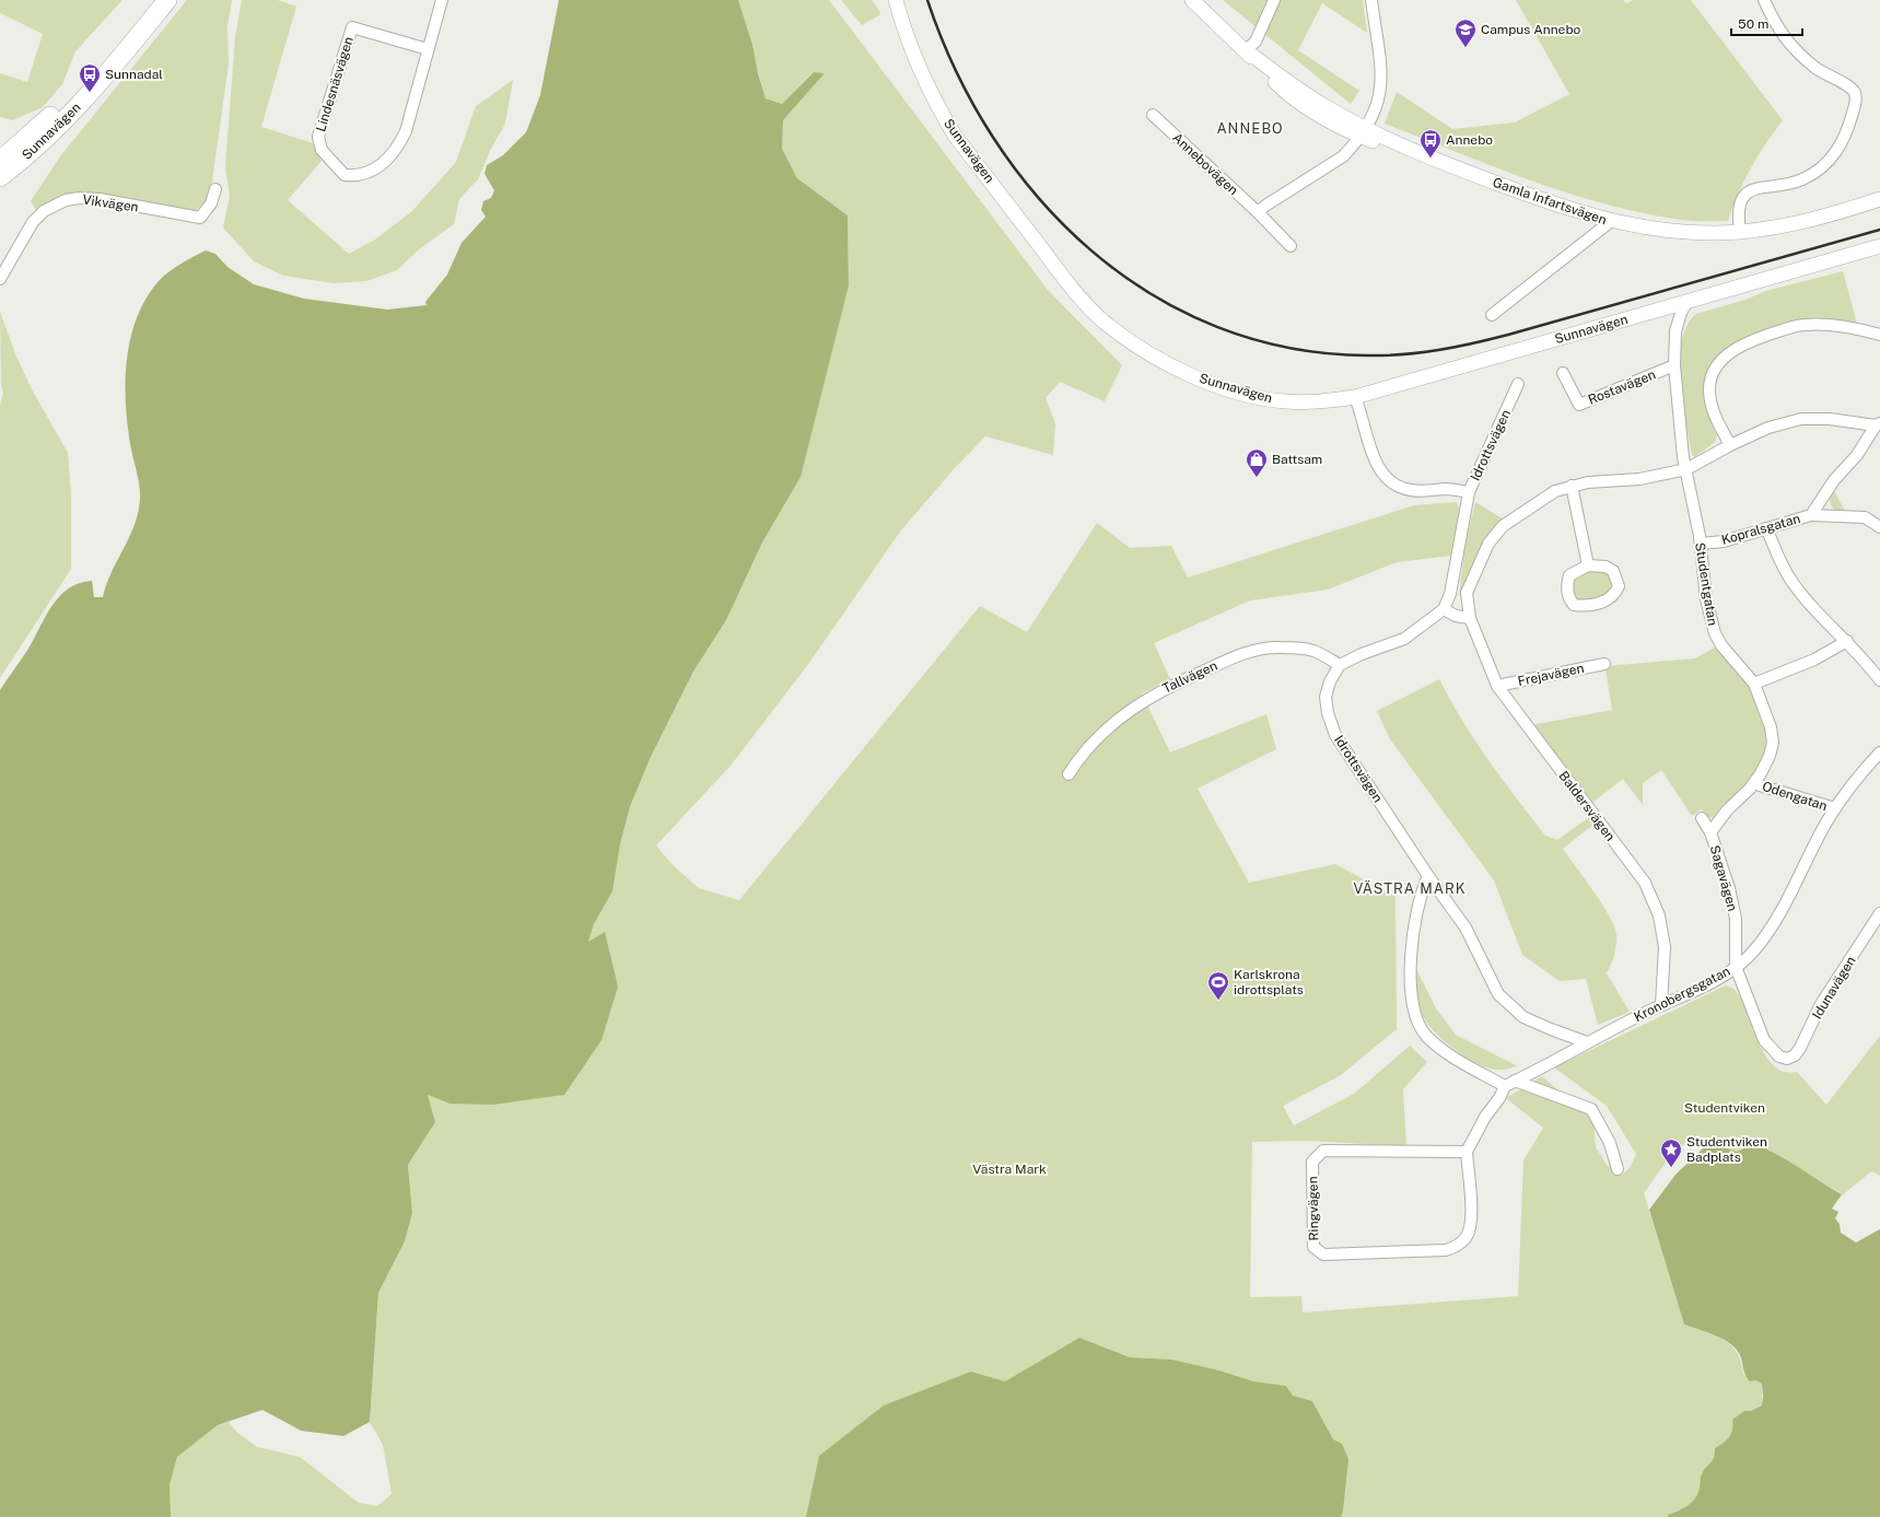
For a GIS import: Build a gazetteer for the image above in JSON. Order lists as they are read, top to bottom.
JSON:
{
  "streets": {
    "highway": ["Sunnavägen"],
    "main road": ["Gamla Infartsvägen"],
    "street": [
      "Lindesnäsvägen",
      "Annebovägen",
      "Vikvägen",
      "Rostavägen",
      "Idrottsvägen",
      "Kopralsgatan",
      "Studentgatan",
      "Frejavägen",
      "Tallvägen",
      "Odengatan",
      "Baldersvägen",
      "Sagavägen",
      "Idunavägen",
      "Kronobergsgatan",
      "Ringvägen"
    ]
  },
  "crossings": [
    ["Sunnavägen", "Studentgatan"],
    ["Rostavägen", "Studentgatan"],
    ["Idrottsvägen", "Tallvägen"],
    ["Idrottsvägen", "Kronobergsgatan"],
    ["Kopralsgatan", "Studentgatan"],
    ["Kopralsgatan", "Baldersvägen"],
    ["Studentgatan", "Odengatan"],
    ["Studentgatan", "Baldersvägen"],
    ["Studentgatan", "Sagavägen"],
    ["Frejavägen", "Baldersvägen"],
    ["Odengatan", "Kronobergsgatan"],
    ["Baldersvägen", "Kronobergsgatan"],
    ["Sagavägen", "Idunavägen"],
    ["Sagavägen", "Kronobergsgatan"],
    ["Idunavägen", "Kronobergsgatan"]
  ],
  "districts": ["ANNEBO", "VÄSTRA MARK"],
  "parks": ["Studentviken", "Västra Mark"],
  "places": {
    "school or university": ["Campus Annebo"],
    "bus stop": ["Sunnadal", "Annebo"],
    "shop": ["Battsam"],
    "sports": ["Karlskrona idrottsplats"],
    "place": ["Studentviken Badplats"]
  },
  "scale_bar": "50 m"
}
